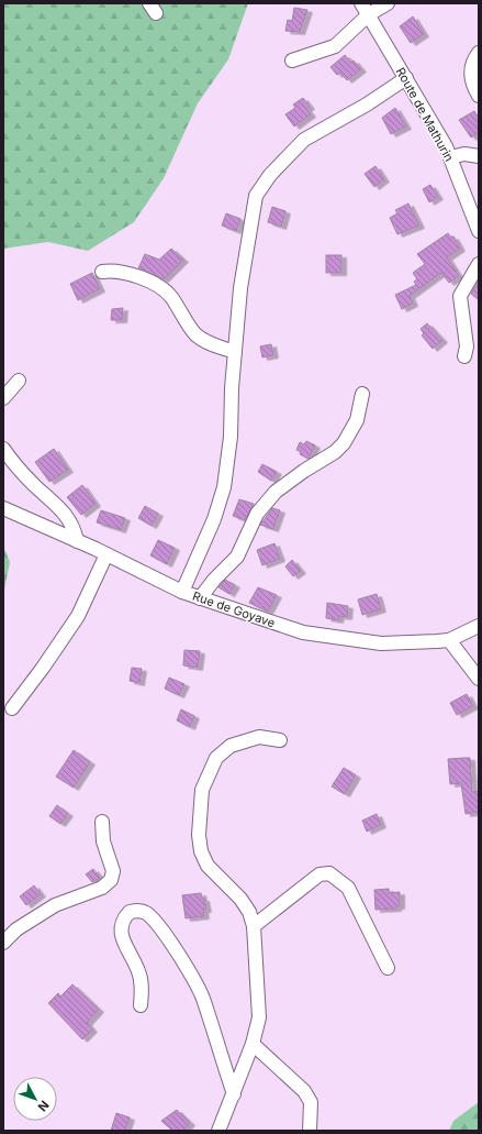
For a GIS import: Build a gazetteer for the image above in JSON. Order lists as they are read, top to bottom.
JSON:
{
  "streets": {
    "street": ["Route de Mathurin", "Rue de Goyave"]
  },
  "north": "bottom right"
}
